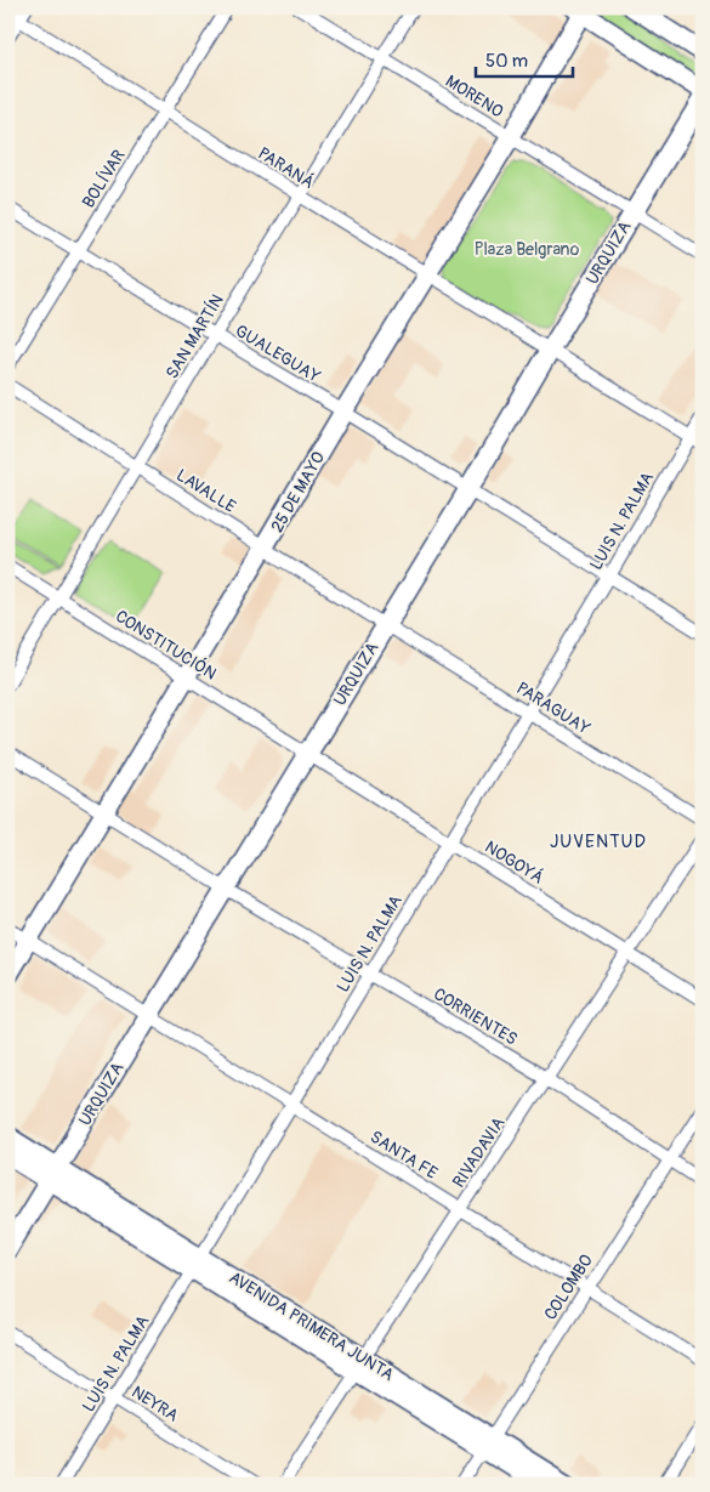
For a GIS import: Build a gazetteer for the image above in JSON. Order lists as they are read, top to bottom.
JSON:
{
  "streets": {
    "street": [
      "MORENO",
      "PARANÁ",
      "BOLÍVAR",
      "URQUIZA",
      "SAN MARTÍN",
      "GUALEGUAY",
      "LAVALLE",
      "25 DE MAYO",
      "LUIS N. PALMA",
      "CONSTITUCIÓN",
      "PARAGUAY",
      "NOGOYÁ",
      "CORRIENTES",
      "RIVADAVIA",
      "SANTA FE",
      "COLOMBO",
      "AVENIDA PRIMERA JUNTA",
      "NEYRA"
    ]
  },
  "crossings": [
    ["MORENO", "URQUIZA"],
    ["MORENO", "SAN MARTÍN"],
    ["MORENO", "25 DE MAYO"],
    ["PARANÁ", "BOLÍVAR"],
    ["PARANÁ", "URQUIZA"],
    ["PARANÁ", "SAN MARTÍN"],
    ["PARANÁ", "25 DE MAYO"],
    ["PARANÁ", "LUIS N. PALMA"],
    ["BOLÍVAR", "GUALEGUAY"],
    ["URQUIZA", "GUALEGUAY"],
    ["URQUIZA", "LAVALLE"],
    ["URQUIZA", "CONSTITUCIÓN"],
    ["URQUIZA", "PARAGUAY"],
    ["URQUIZA", "NOGOYÁ"],
    ["URQUIZA", "CORRIENTES"],
    ["URQUIZA", "SANTA FE"],
    ["URQUIZA", "AVENIDA PRIMERA JUNTA"],
    ["SAN MARTÍN", "GUALEGUAY"],
    ["SAN MARTÍN", "LAVALLE"],
    ["SAN MARTÍN", "CONSTITUCIÓN"],
    ["GUALEGUAY", "25 DE MAYO"],
    ["GUALEGUAY", "LUIS N. PALMA"],
    ["LAVALLE", "25 DE MAYO"],
    ["LAVALLE", "PARAGUAY"],
    ["25 DE MAYO", "CONSTITUCIÓN"],
    ["25 DE MAYO", "CORRIENTES"],
    ["25 DE MAYO", "SANTA FE"],
    ["LUIS N. PALMA", "PARAGUAY"],
    ["LUIS N. PALMA", "NOGOYÁ"],
    ["LUIS N. PALMA", "CORRIENTES"],
    ["LUIS N. PALMA", "SANTA FE"],
    ["LUIS N. PALMA", "AVENIDA PRIMERA JUNTA"],
    ["LUIS N. PALMA", "NEYRA"],
    ["CONSTITUCIÓN", "NOGOYÁ"],
    ["NOGOYÁ", "RIVADAVIA"],
    ["CORRIENTES", "RIVADAVIA"],
    ["CORRIENTES", "COLOMBO"],
    ["RIVADAVIA", "SANTA FE"],
    ["RIVADAVIA", "AVENIDA PRIMERA JUNTA"],
    ["SANTA FE", "COLOMBO"],
    ["COLOMBO", "AVENIDA PRIMERA JUNTA"]
  ],
  "districts": ["JUVENTUD"],
  "parks": ["Plaza Belgrano"],
  "scale_bar": "50 m"
}
